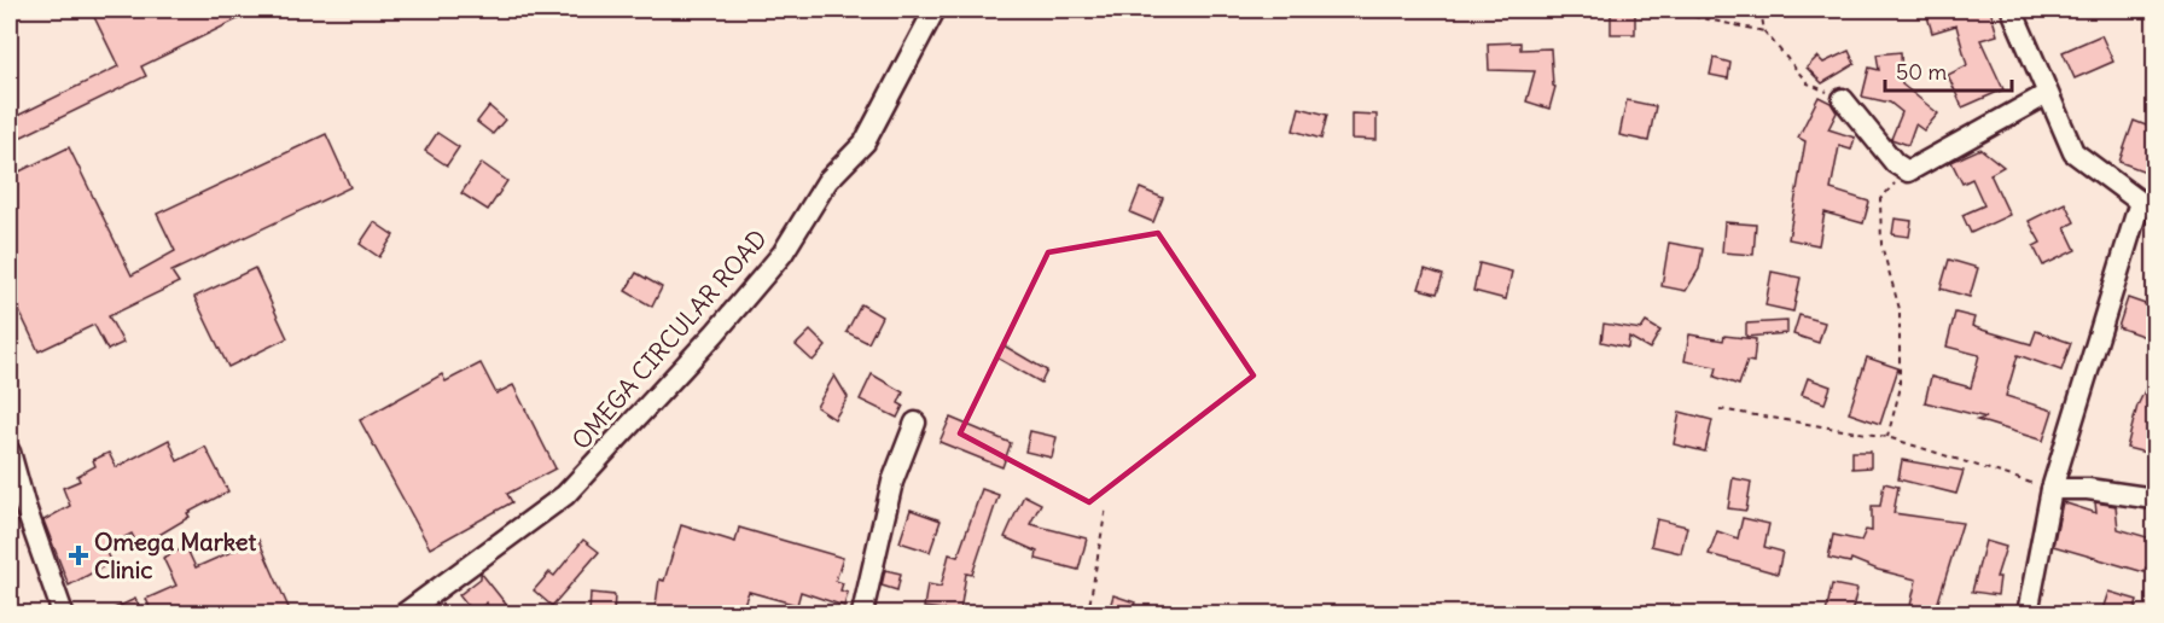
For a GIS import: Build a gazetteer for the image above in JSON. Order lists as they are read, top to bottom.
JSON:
{
  "streets": {
    "street": ["OMEGA CIRCULAR ROAD"]
  },
  "places": {
    "health": ["Omega Market Clinic"]
  },
  "scale_bar": "50 m"
}
